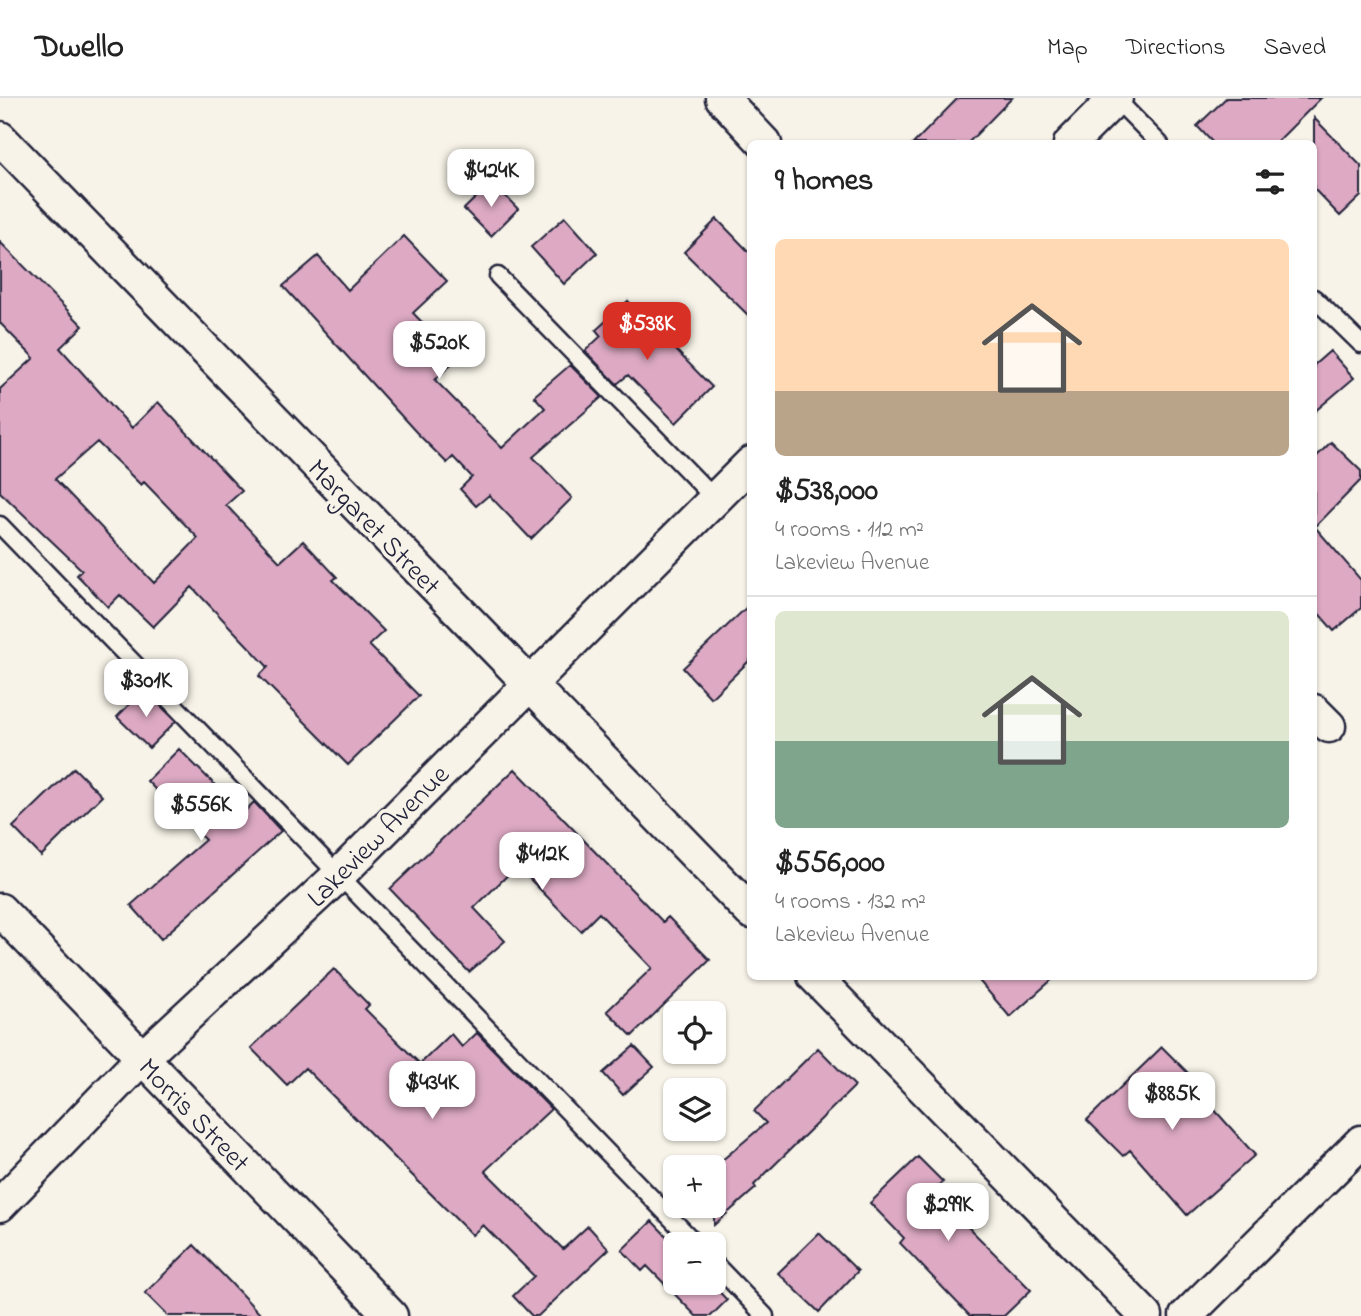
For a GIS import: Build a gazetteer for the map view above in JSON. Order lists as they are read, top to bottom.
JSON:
{
  "streets": {
    "street": ["Margaret Street", "Lakeview Avenue", "Morris Street"]
  },
  "crossings": [
    ["Margaret Street", "Lakeview Avenue"],
    ["Lakeview Avenue", "Morris Street"]
  ],
  "page": {
    "header": "Dwello",
    "nav": ["Map", "Directions", "Saved"],
    "heading": "9 homes",
    "price": [
      "$424K",
      "$538K",
      "$520K",
      "$301K",
      "$556K",
      "$412K",
      "$434K",
      "$885K",
      "$299K"
    ],
    "list": [
      {
        "name": "$538,000",
        "note": "4 rooms · 112 m² · Lakeview Avenue"
      },
      {
        "name": "$556,000",
        "note": "4 rooms · 132 m² · Lakeview Avenue"
      }
    ],
    "map_buttons": ["+", "−"]
  }
}
